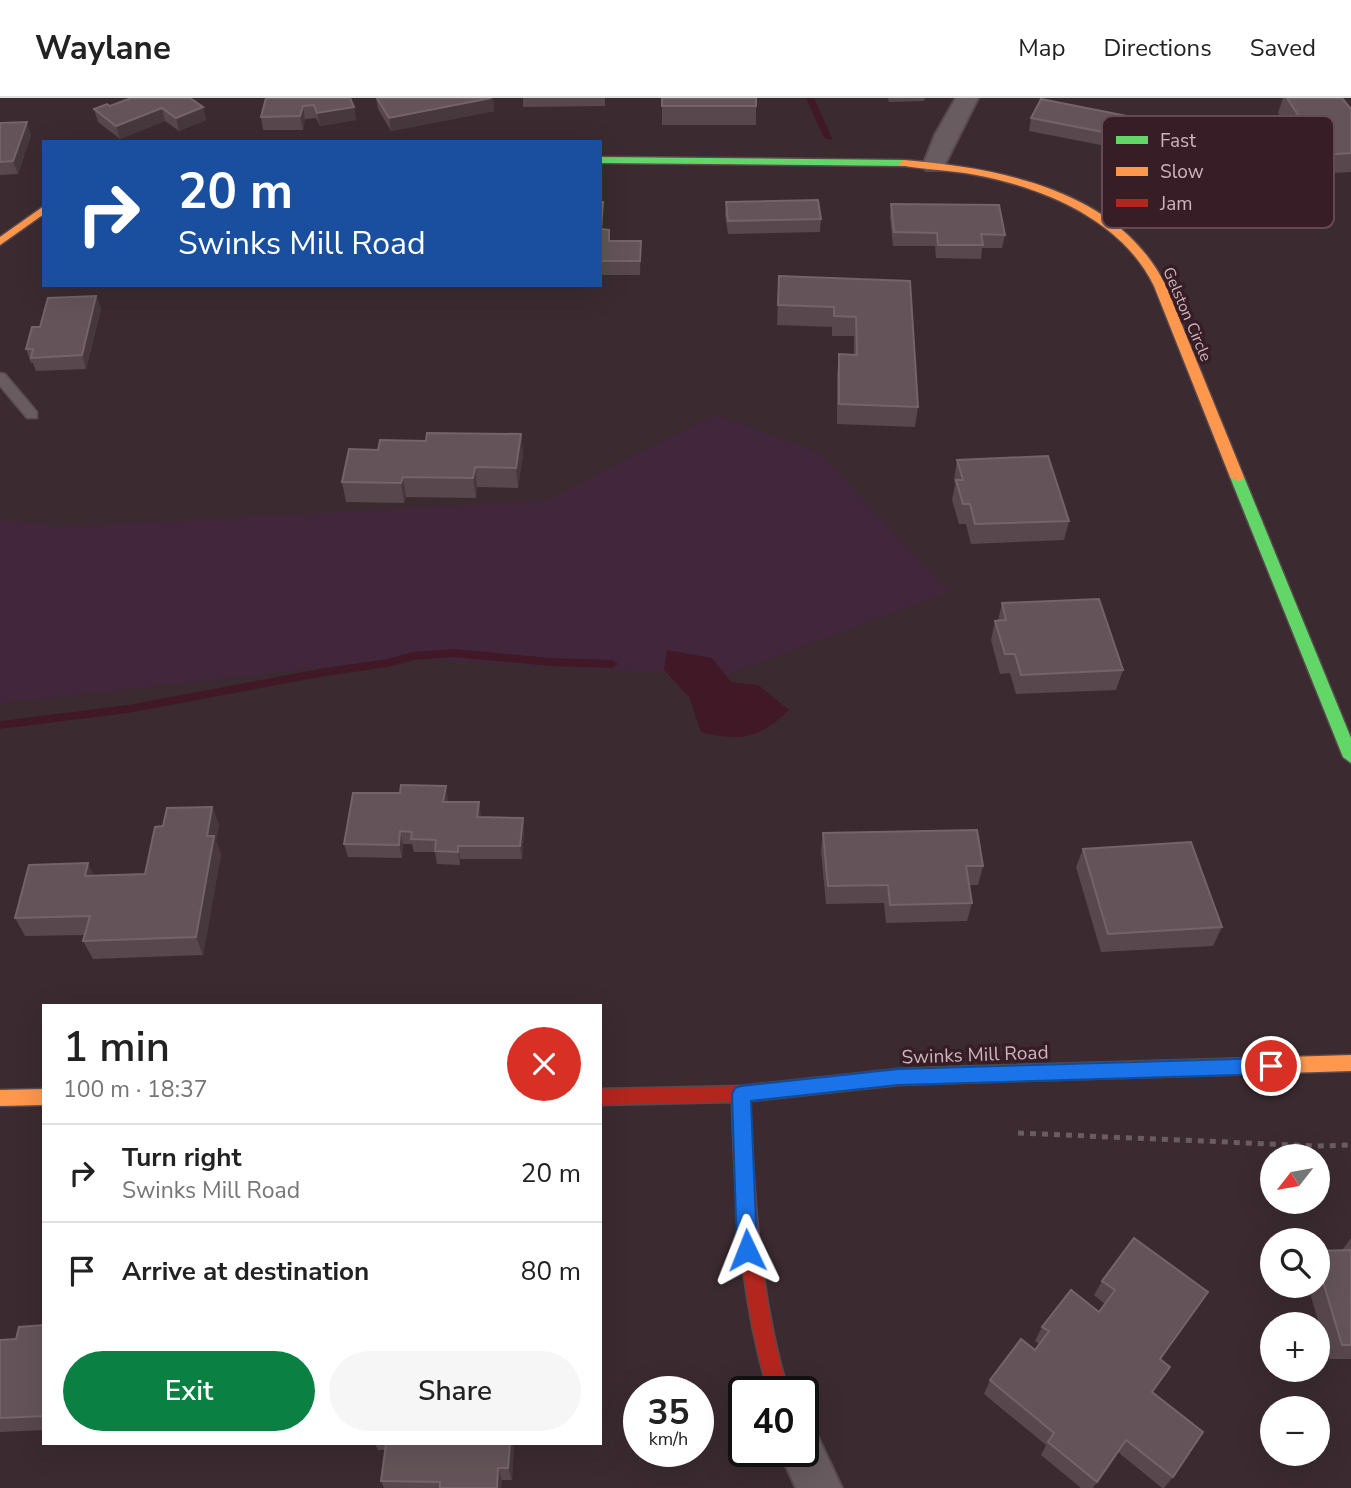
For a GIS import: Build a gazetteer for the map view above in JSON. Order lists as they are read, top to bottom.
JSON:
{
  "streets": {
    "street": ["Gelston Circle", "Swinks Mill Road"]
  },
  "legend": ["Fast", "Slow", "Jam"],
  "north": "bottom left",
  "page": {
    "header": "Waylane",
    "nav": ["Map", "Directions", "Saved"],
    "turn": ["20 m", "Swinks Mill Road"],
    "heading": ["1 min", "100 m · 18:37"],
    "list": [
      {
        "name": "Turn right",
        "note": "Swinks Mill Road",
        "value": "20 m"
      },
      {
        "name": "Arrive at destination",
        "value": "80 m"
      }
    ],
    "map_buttons": ["+", "−"],
    "buttons": ["Exit", "Share"],
    "speed": "35 km/h",
    "limit": "40"
  }
}
